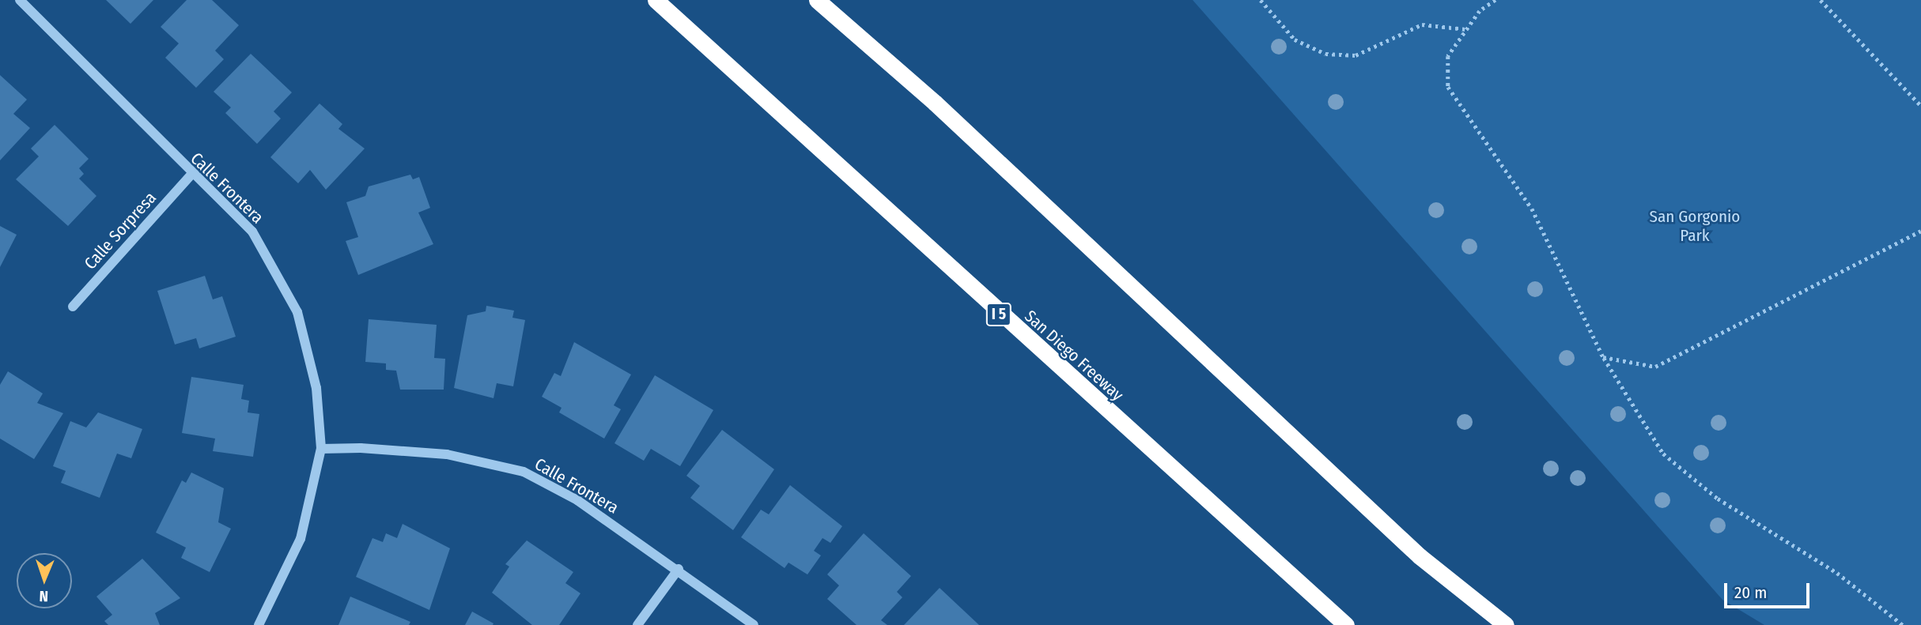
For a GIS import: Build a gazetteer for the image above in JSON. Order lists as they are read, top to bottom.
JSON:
{
  "streets": {
    "highway": ["I 5", "San Diego Freeway"],
    "street": ["Calle Frontera", "Calle Sorpresa"]
  },
  "crossings": [
    ["Calle Frontera", "Calle Sorpresa"]
  ],
  "parks": ["San Gorgonio Park"],
  "scale_bar": "20 m",
  "north": "bottom"
}
